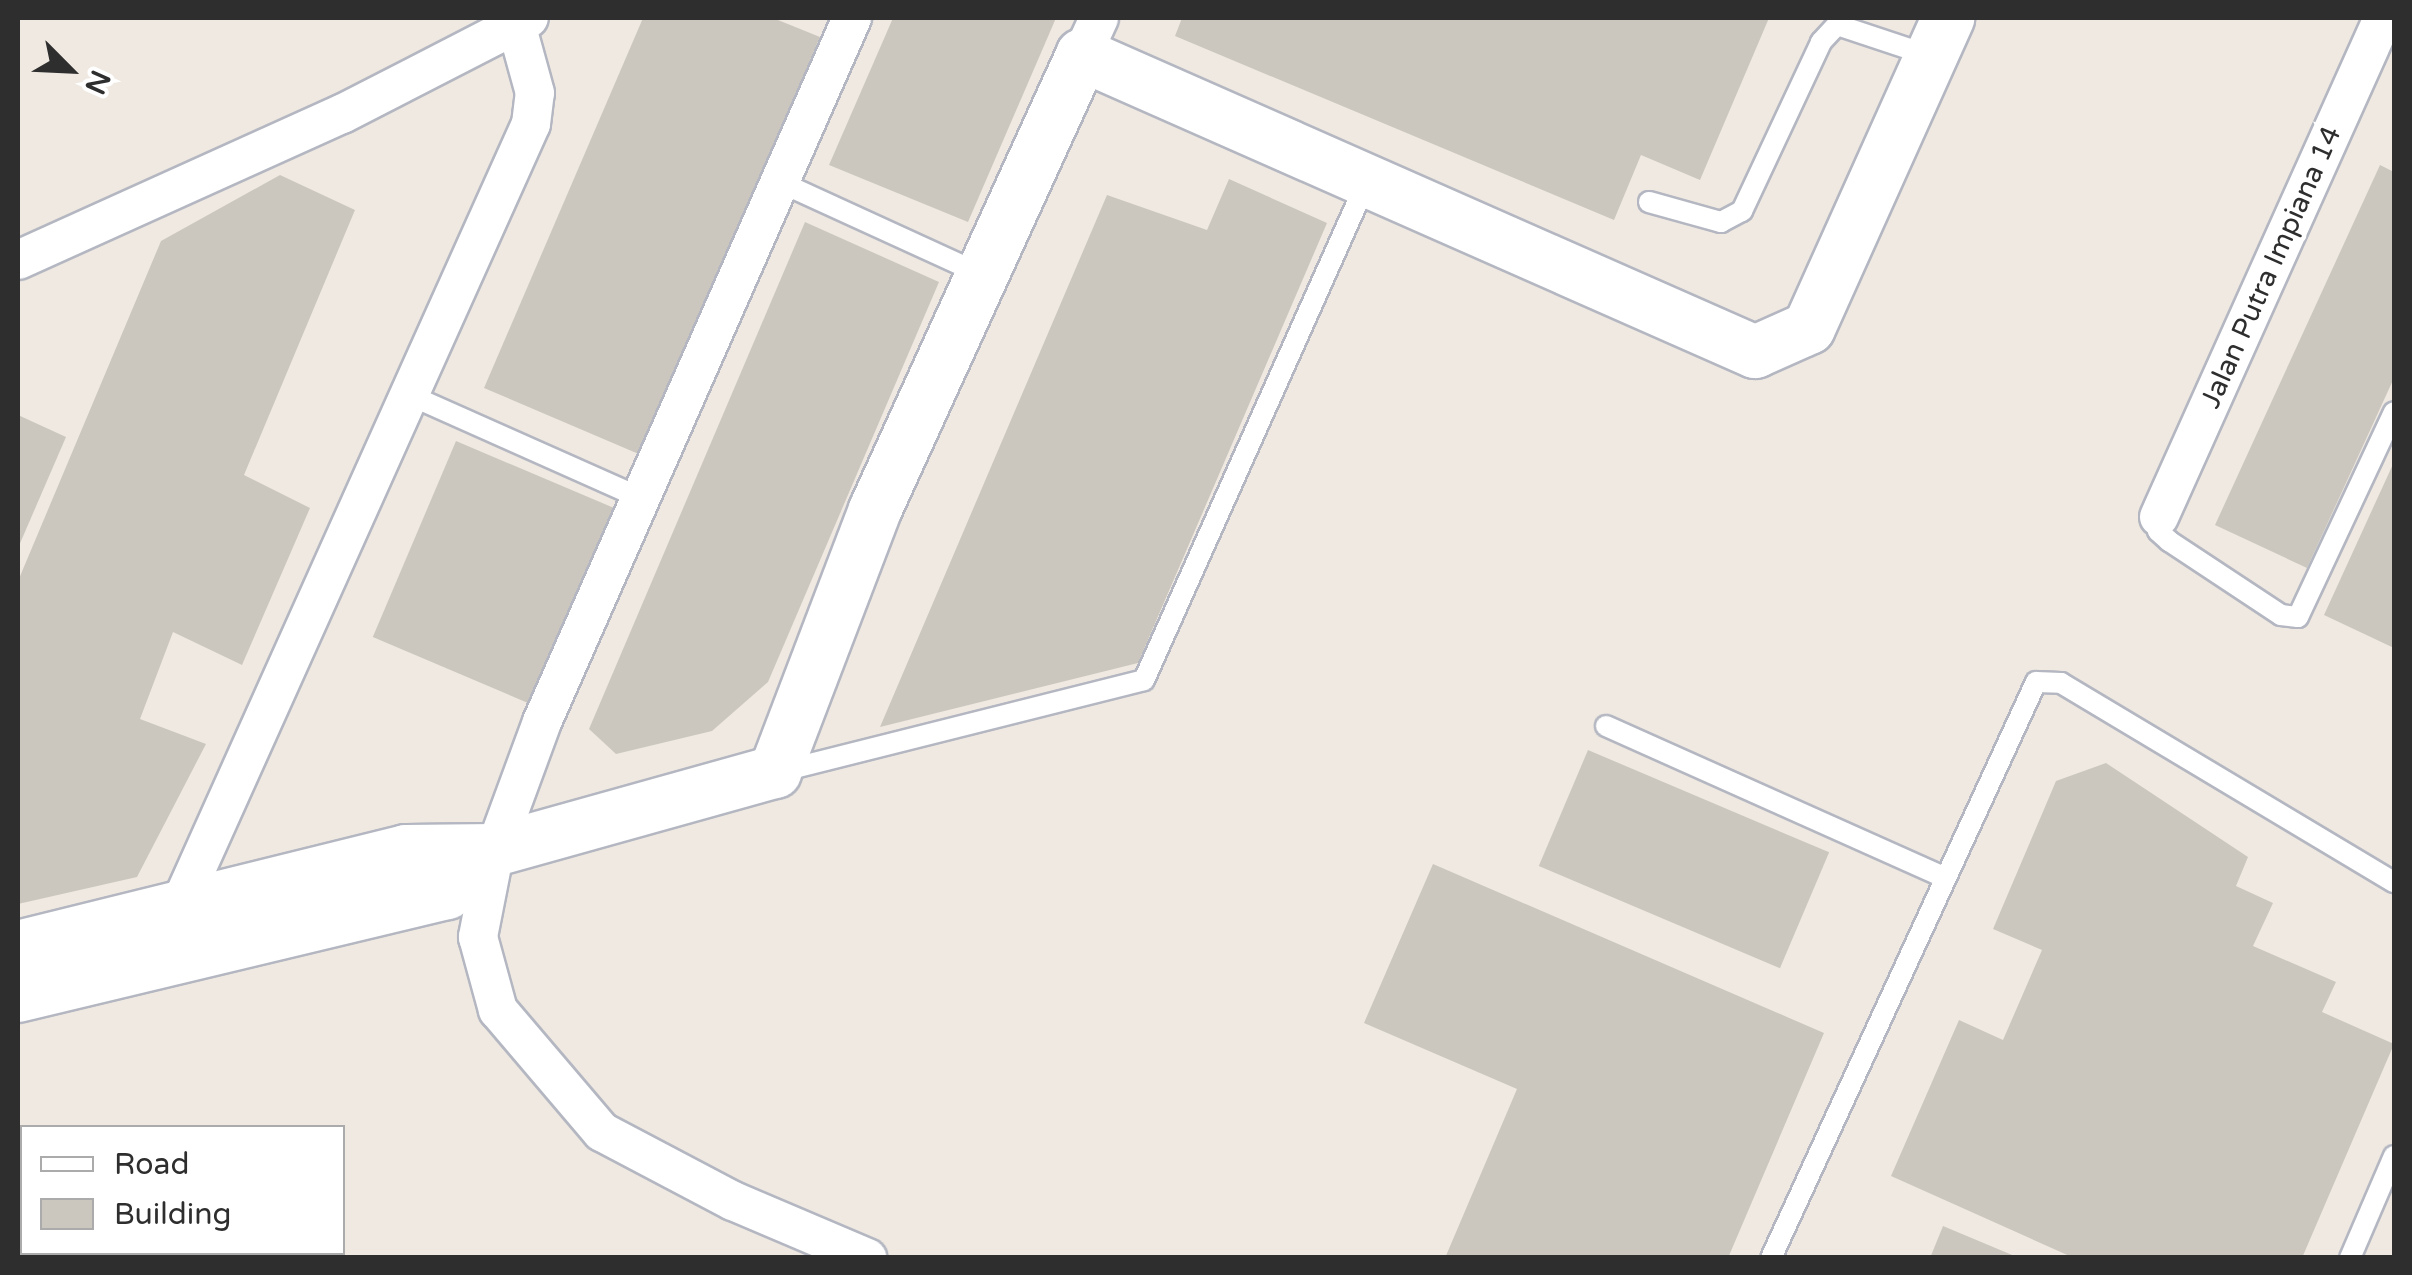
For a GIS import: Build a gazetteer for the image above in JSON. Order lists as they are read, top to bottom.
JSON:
{
  "streets": {
    "street": ["Jalan Putra Impiana 14"]
  },
  "legend": ["Road", "Building"],
  "north": "bottom right"
}
